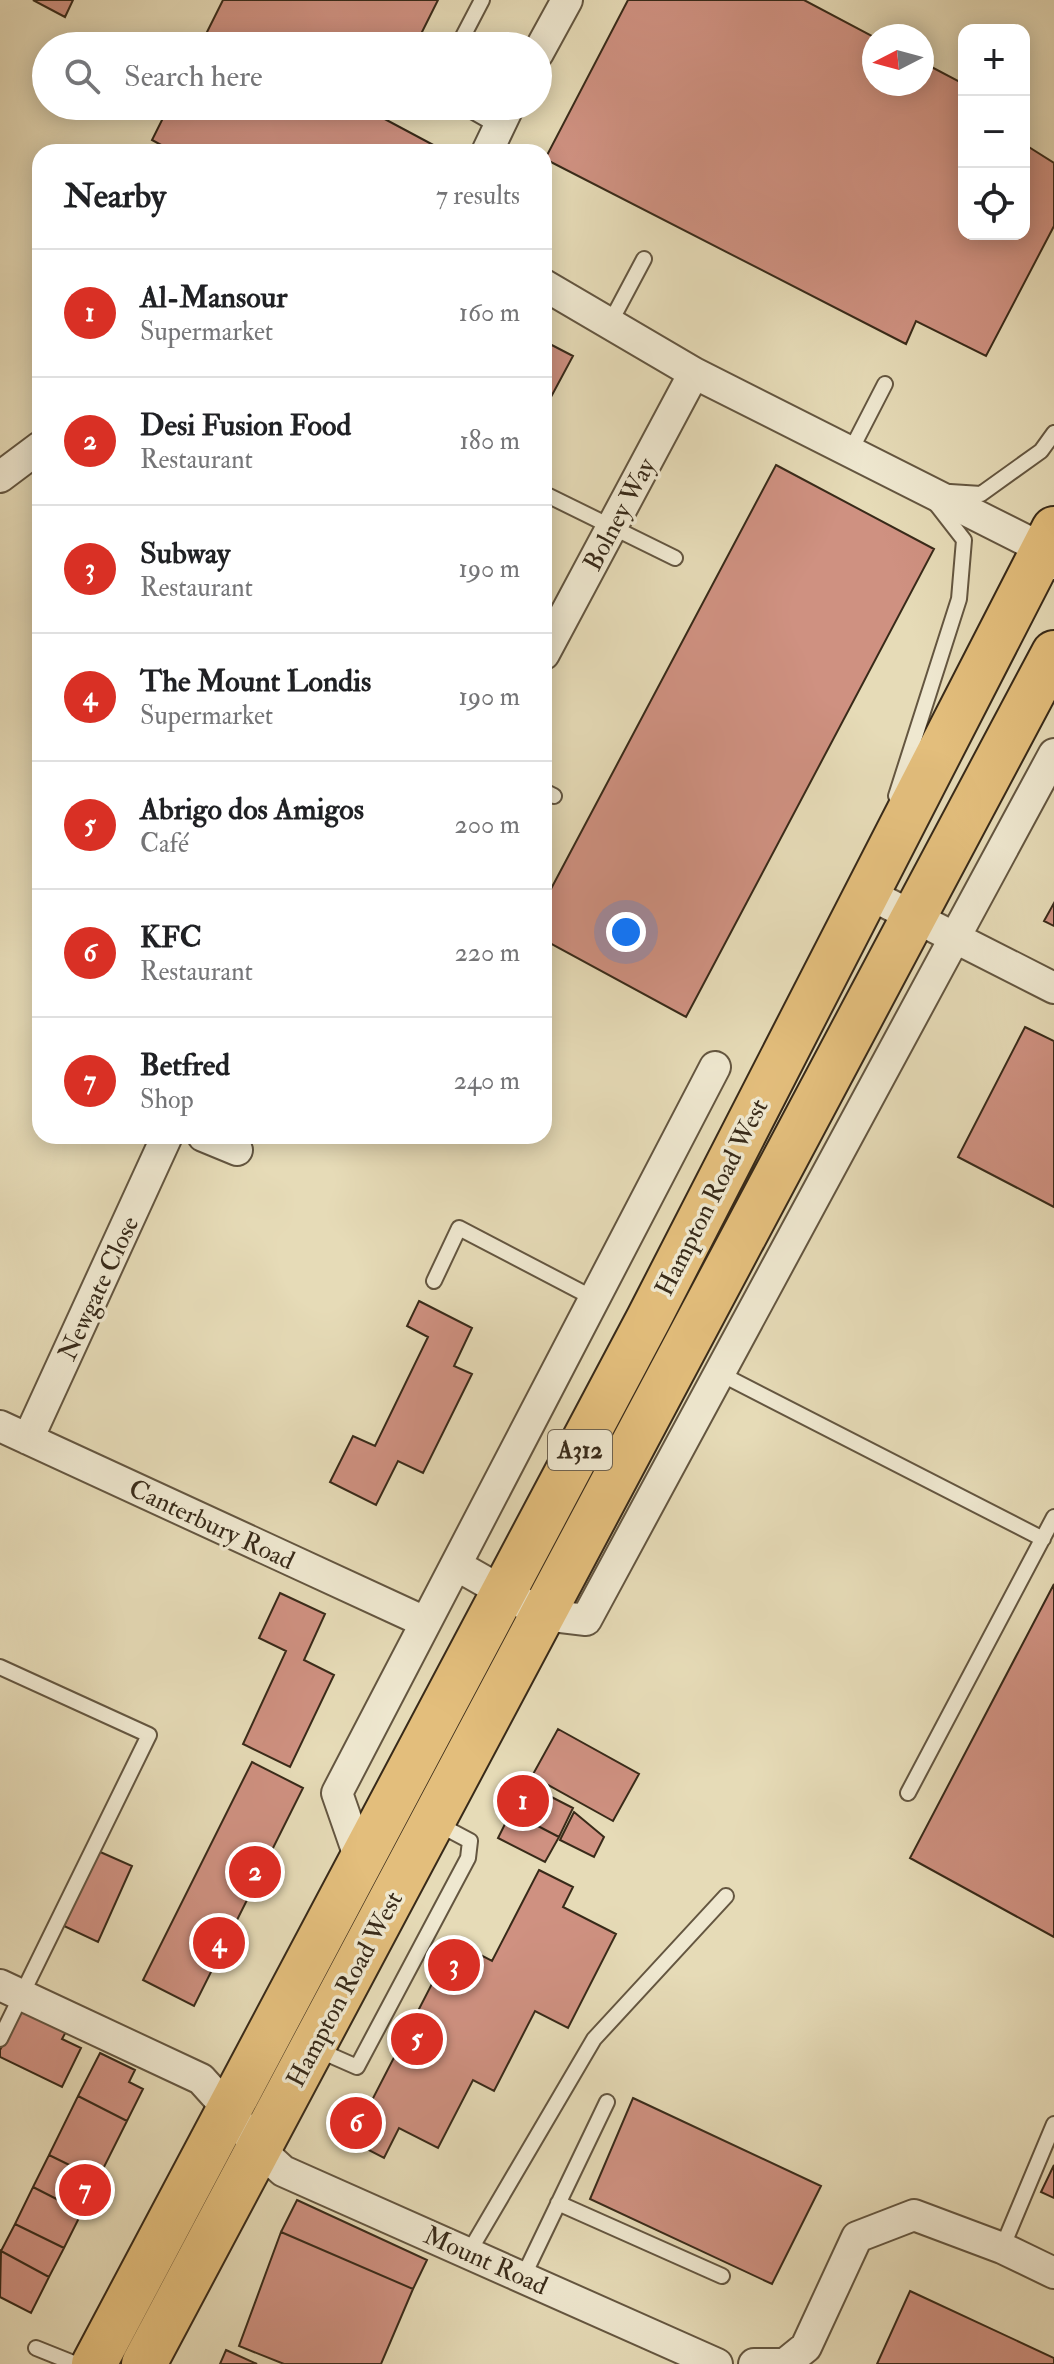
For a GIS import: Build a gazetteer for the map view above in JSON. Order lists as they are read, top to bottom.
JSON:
{
  "streets": {
    "main road": ["Hampton Road West", "A312"],
    "street": [
      "Bolney Way",
      "Newgate Close",
      "Canterbury Road",
      "Mount Road"
    ]
  },
  "crossings": [
    ["Hampton Road West", "Canterbury Road"],
    ["Hampton Road West", "Mount Road"],
    ["Newgate Close", "Canterbury Road"]
  ],
  "north": "left",
  "page": {
    "map_buttons": ["+", "−"],
    "search": "Search here",
    "heading": ["Nearby", "7 results"],
    "list": [
      {
        "mark": "1",
        "name": "Al-Mansour",
        "note": "Supermarket",
        "value": "160 m"
      },
      {
        "mark": "2",
        "name": "Desi Fusion Food",
        "note": "Restaurant",
        "value": "180 m"
      },
      {
        "mark": "3",
        "name": "Subway",
        "note": "Restaurant",
        "value": "190 m"
      },
      {
        "mark": "4",
        "name": "The Mount Londis",
        "note": "Supermarket",
        "value": "190 m"
      },
      {
        "mark": "5",
        "name": "Abrigo dos Amigos",
        "note": "Café",
        "value": "200 m"
      },
      {
        "mark": "6",
        "name": "KFC",
        "note": "Restaurant",
        "value": "220 m"
      },
      {
        "mark": "7",
        "name": "Betfred",
        "note": "Shop",
        "value": "240 m"
      }
    ],
    "pins": [
      "1",
      "2",
      "4",
      "3",
      "5",
      "6",
      "7"
    ]
  }
}
